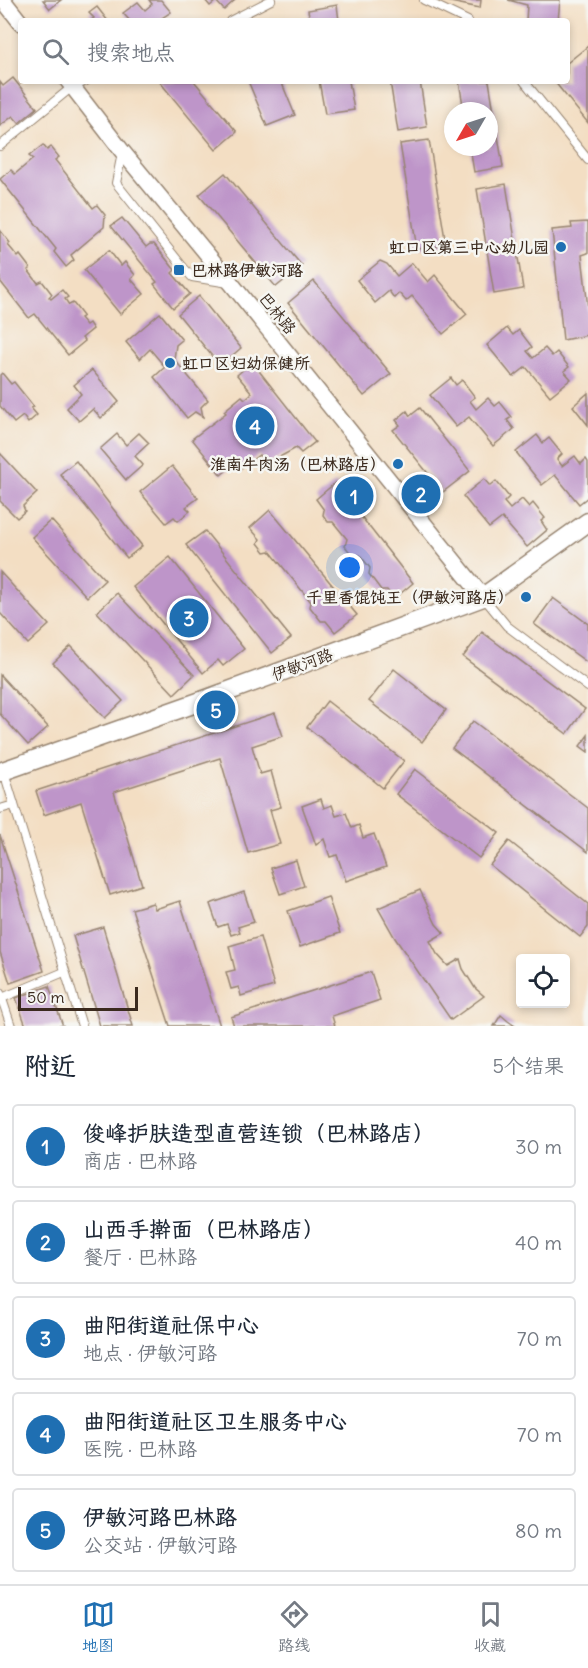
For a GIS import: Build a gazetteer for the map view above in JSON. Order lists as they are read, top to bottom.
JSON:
{
  "streets": {
    "street": ["巴林路", "伊敏河路"]
  },
  "crossings": [
    ["巴林路", "伊敏河路"]
  ],
  "places": {
    "other": [
      "虹口区第三中心幼儿园",
      "虹口区妇幼保健所",
      "淮南牛肉汤（巴林路店）",
      "千里香馄饨王（伊敏河路店）"
    ],
    "transit": ["巴林路伊敏河路"]
  },
  "scale_bar": "50 m",
  "north": "bottom left",
  "page": {
    "search": "搜索地点",
    "pins": [
      "4",
      "2",
      "1",
      "3",
      "5"
    ],
    "scale": "50 m",
    "heading": ["附近", "5个结果"],
    "list": [
      {
        "mark": "1",
        "name": "俊峰护肤造型直营连锁（巴林路店）",
        "note": "商店 · 巴林路",
        "value": "30 m"
      },
      {
        "mark": "2",
        "name": "山西手擀面（巴林路店）",
        "note": "餐厅 · 巴林路",
        "value": "40 m"
      },
      {
        "mark": "3",
        "name": "曲阳街道社保中心",
        "note": "地点 · 伊敏河路",
        "value": "70 m"
      },
      {
        "mark": "4",
        "name": "曲阳街道社区卫生服务中心",
        "note": "医院 · 巴林路",
        "value": "70 m"
      },
      {
        "mark": "5",
        "name": "伊敏河路巴林路",
        "note": "公交站 · 伊敏河路",
        "value": "80 m"
      }
    ],
    "nav": ["地图", "路线", "收藏"]
  }
}
